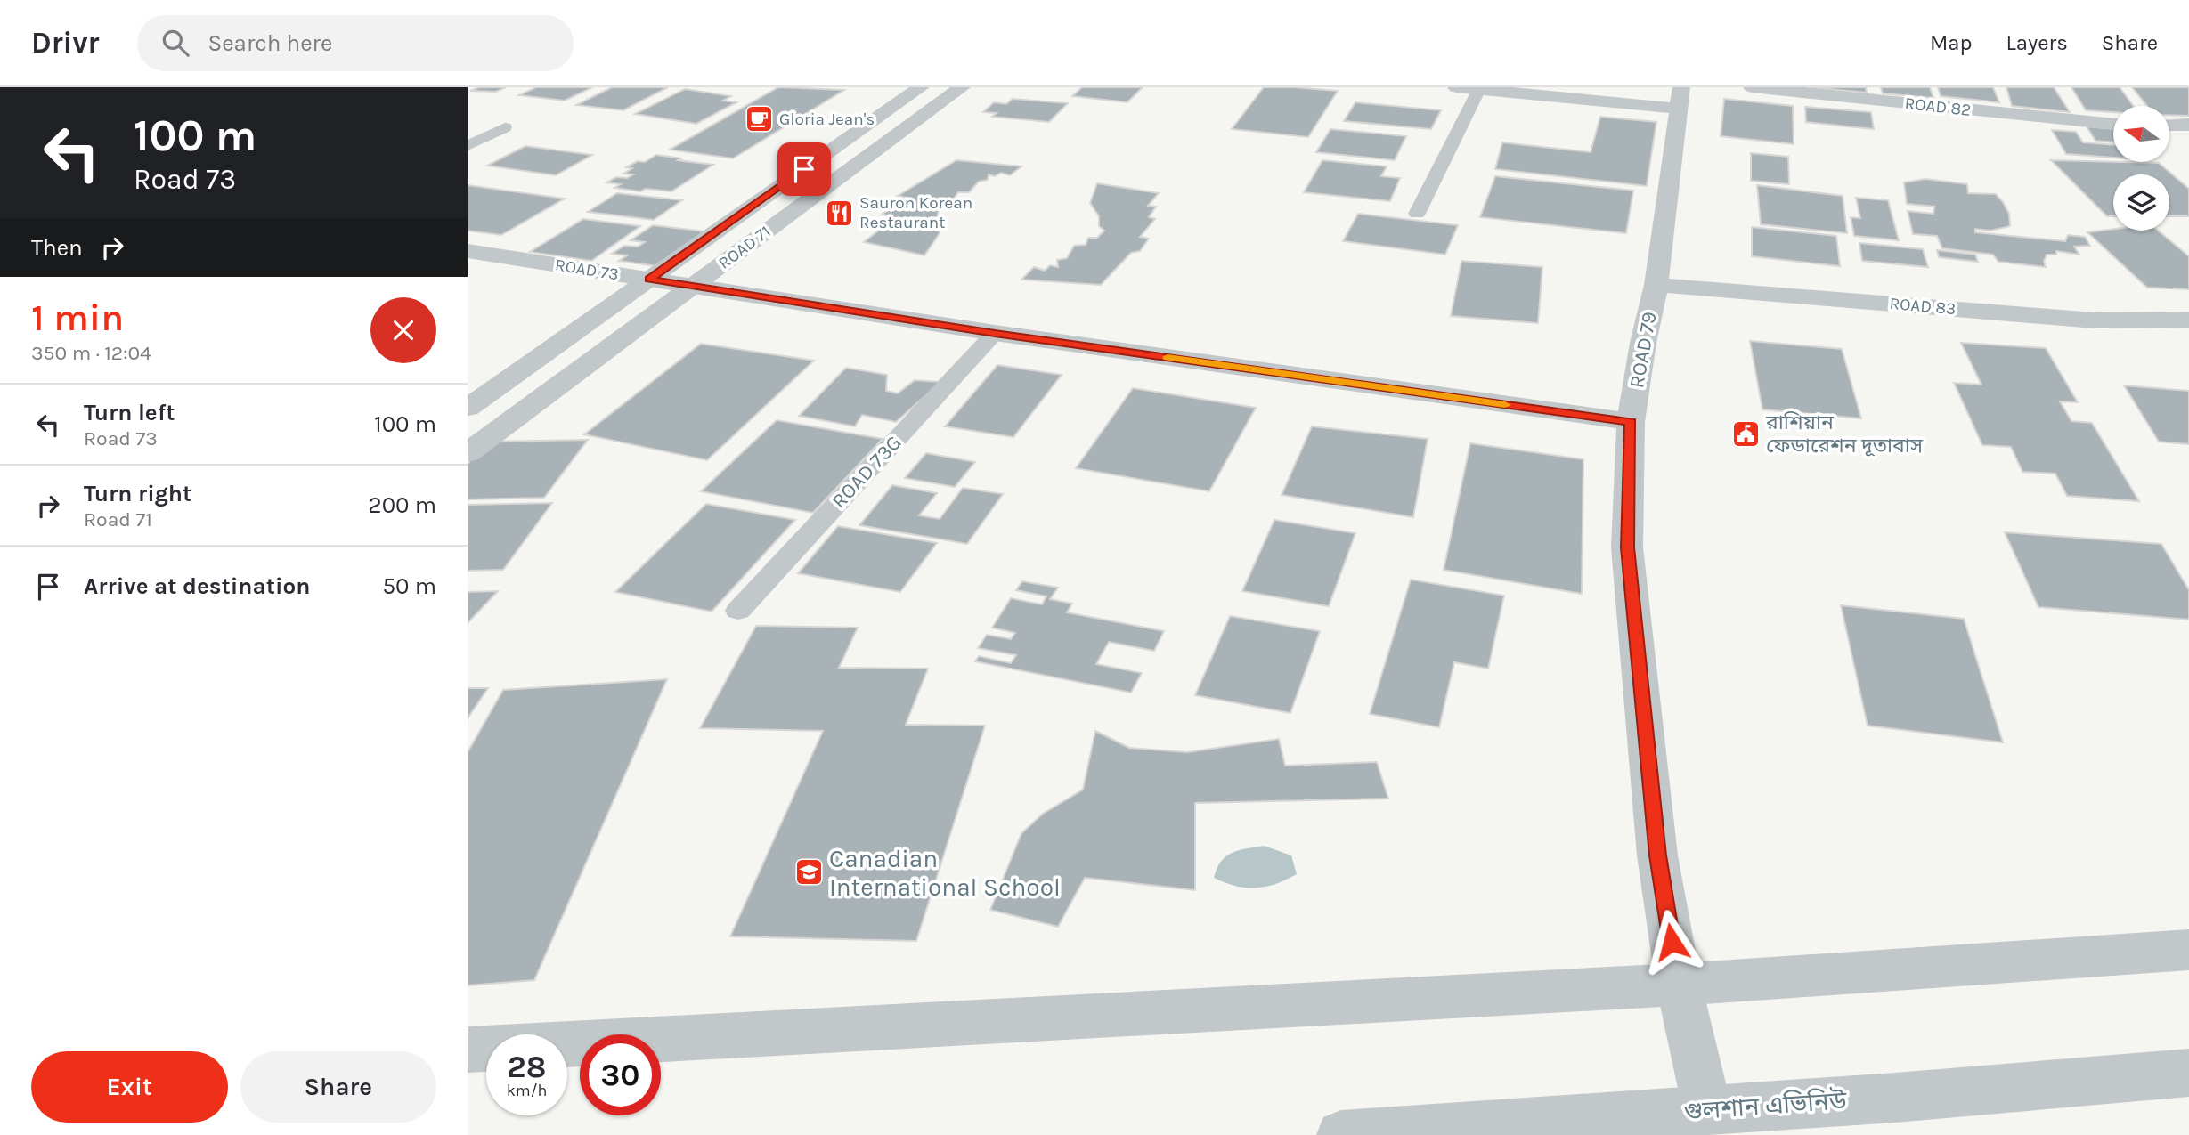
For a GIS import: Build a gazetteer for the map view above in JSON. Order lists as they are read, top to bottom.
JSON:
{
  "streets": {
    "street": [
      "ROAD 82",
      "ROAD 71",
      "ROAD 73",
      "ROAD 83",
      "ROAD 79",
      "গুলশান এভিনিউ"
    ],
    "lane": ["ROAD 73G"]
  },
  "crossings": [
    ["ROAD 71", "ROAD 73"],
    ["ROAD 73", "ROAD 79"],
    ["ROAD 73", "ROAD 73G"],
    ["ROAD 83", "ROAD 79"],
    ["ROAD 79", "গুলশান এভিনিউ"]
  ],
  "places": {
    "cafe": ["Gloria Jean's"],
    "restaurant": ["Sauron Korean Restaurant"],
    "public building": ["রাশিয়ান ফেডারেশন দূতাবাস"],
    "school or university": ["Canadian International School"]
  },
  "north": "left",
  "page": {
    "header": "Drivr",
    "search": "Search here",
    "nav": ["Map", "Layers", "Share"],
    "turn": ["100 m", "Road 73"],
    "then": "Then",
    "heading": ["1 min", "350 m · 12:04"],
    "list": [
      {
        "name": "Turn left",
        "note": "Road 73",
        "value": "100 m"
      },
      {
        "name": "Turn right",
        "note": "Road 71",
        "value": "200 m"
      },
      {
        "name": "Arrive at destination",
        "value": "50 m"
      }
    ],
    "speed": "28 km/h",
    "limit": "30",
    "buttons": ["Exit", "Share"]
  }
}
